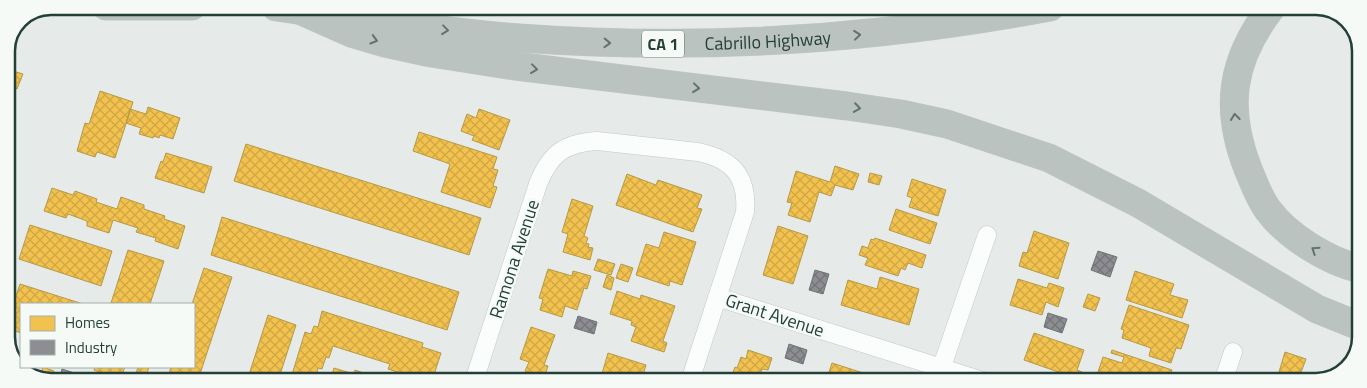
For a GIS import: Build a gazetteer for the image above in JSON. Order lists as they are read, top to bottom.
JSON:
{
  "streets": {
    "highway": ["Cabrillo Highway", "CA 1"],
    "street": ["Ramona Avenue", "Grant Avenue"]
  },
  "crossings": [
    ["Ramona Avenue", "Grant Avenue"]
  ],
  "legend": ["Homes", "Industry"]
}
